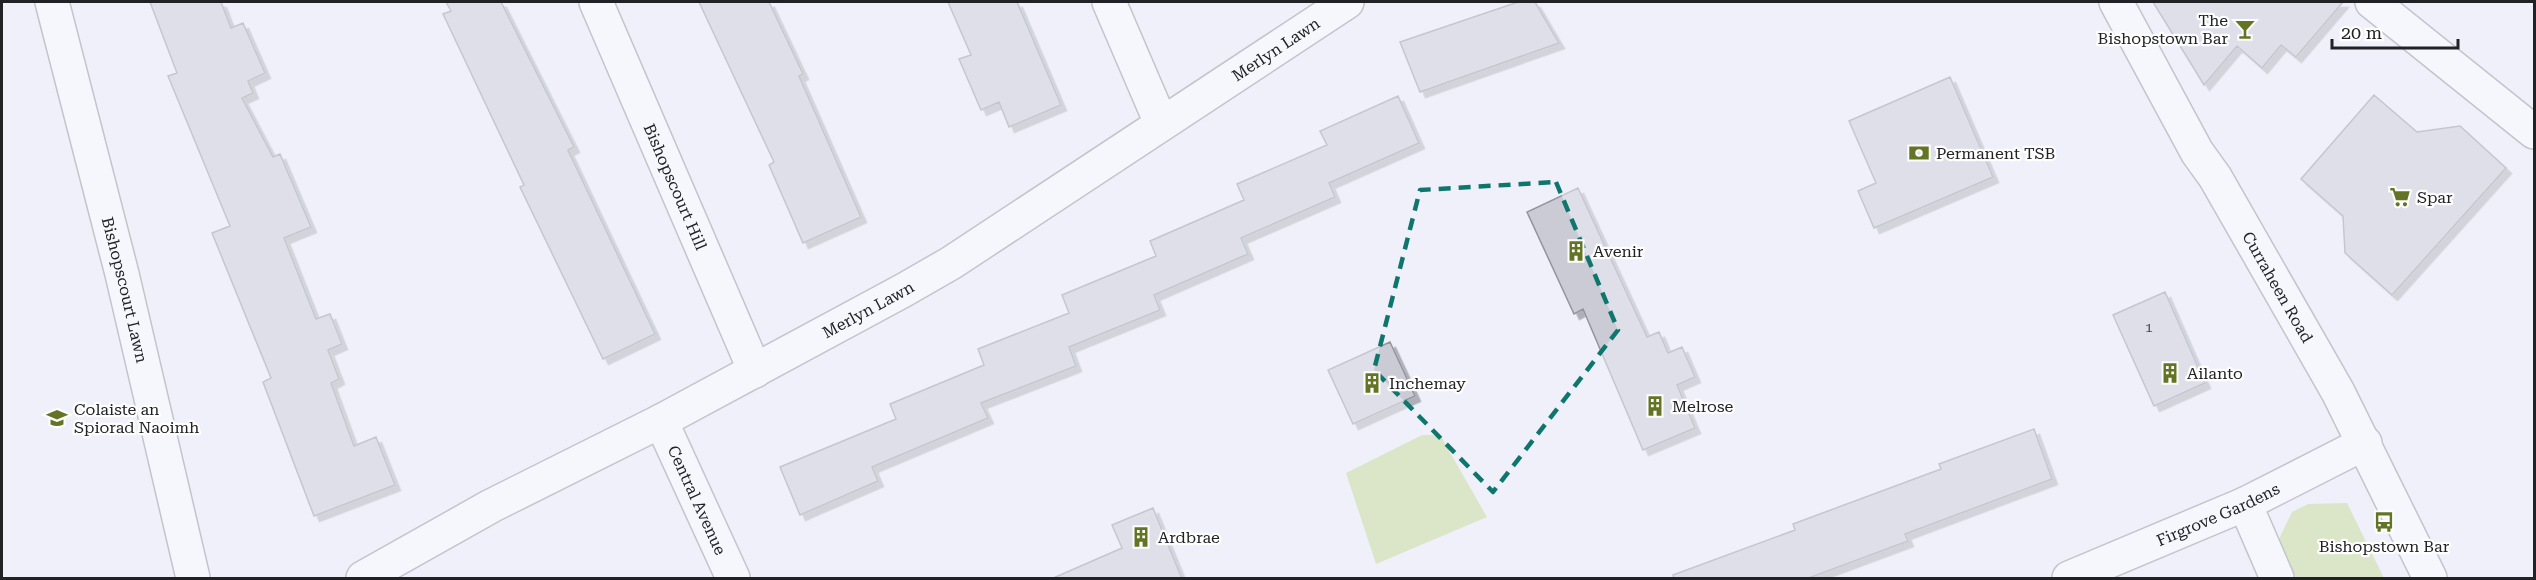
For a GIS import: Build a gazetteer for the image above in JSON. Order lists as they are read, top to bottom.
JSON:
{
  "streets": {
    "street": [
      "Merlyn Lawn",
      "Bishopscourt Hill",
      "Curraheen Road",
      "Bishopscourt Lawn",
      "Central Avenue",
      "Firgrove Gardens"
    ]
  },
  "crossings": [
    ["Merlyn Lawn", "Bishopscourt Hill"],
    ["Merlyn Lawn", "Central Avenue"],
    ["Curraheen Road", "Firgrove Gardens"]
  ],
  "places": {
    "bar": ["The Bishopstown Bar"],
    "bank": ["Permanent TSB"],
    "supermarket": ["Spar"],
    "building": [
      "Avenir",
      "Ailanto",
      "Inchemay",
      "Melrose",
      "Ardbrae"
    ],
    "school or university": ["Colaiste an Spiorad Naoimh"],
    "bus stop": ["Bishopstown Bar"]
  },
  "house_numbers": ["1"],
  "scale_bar": "20 m"
}
